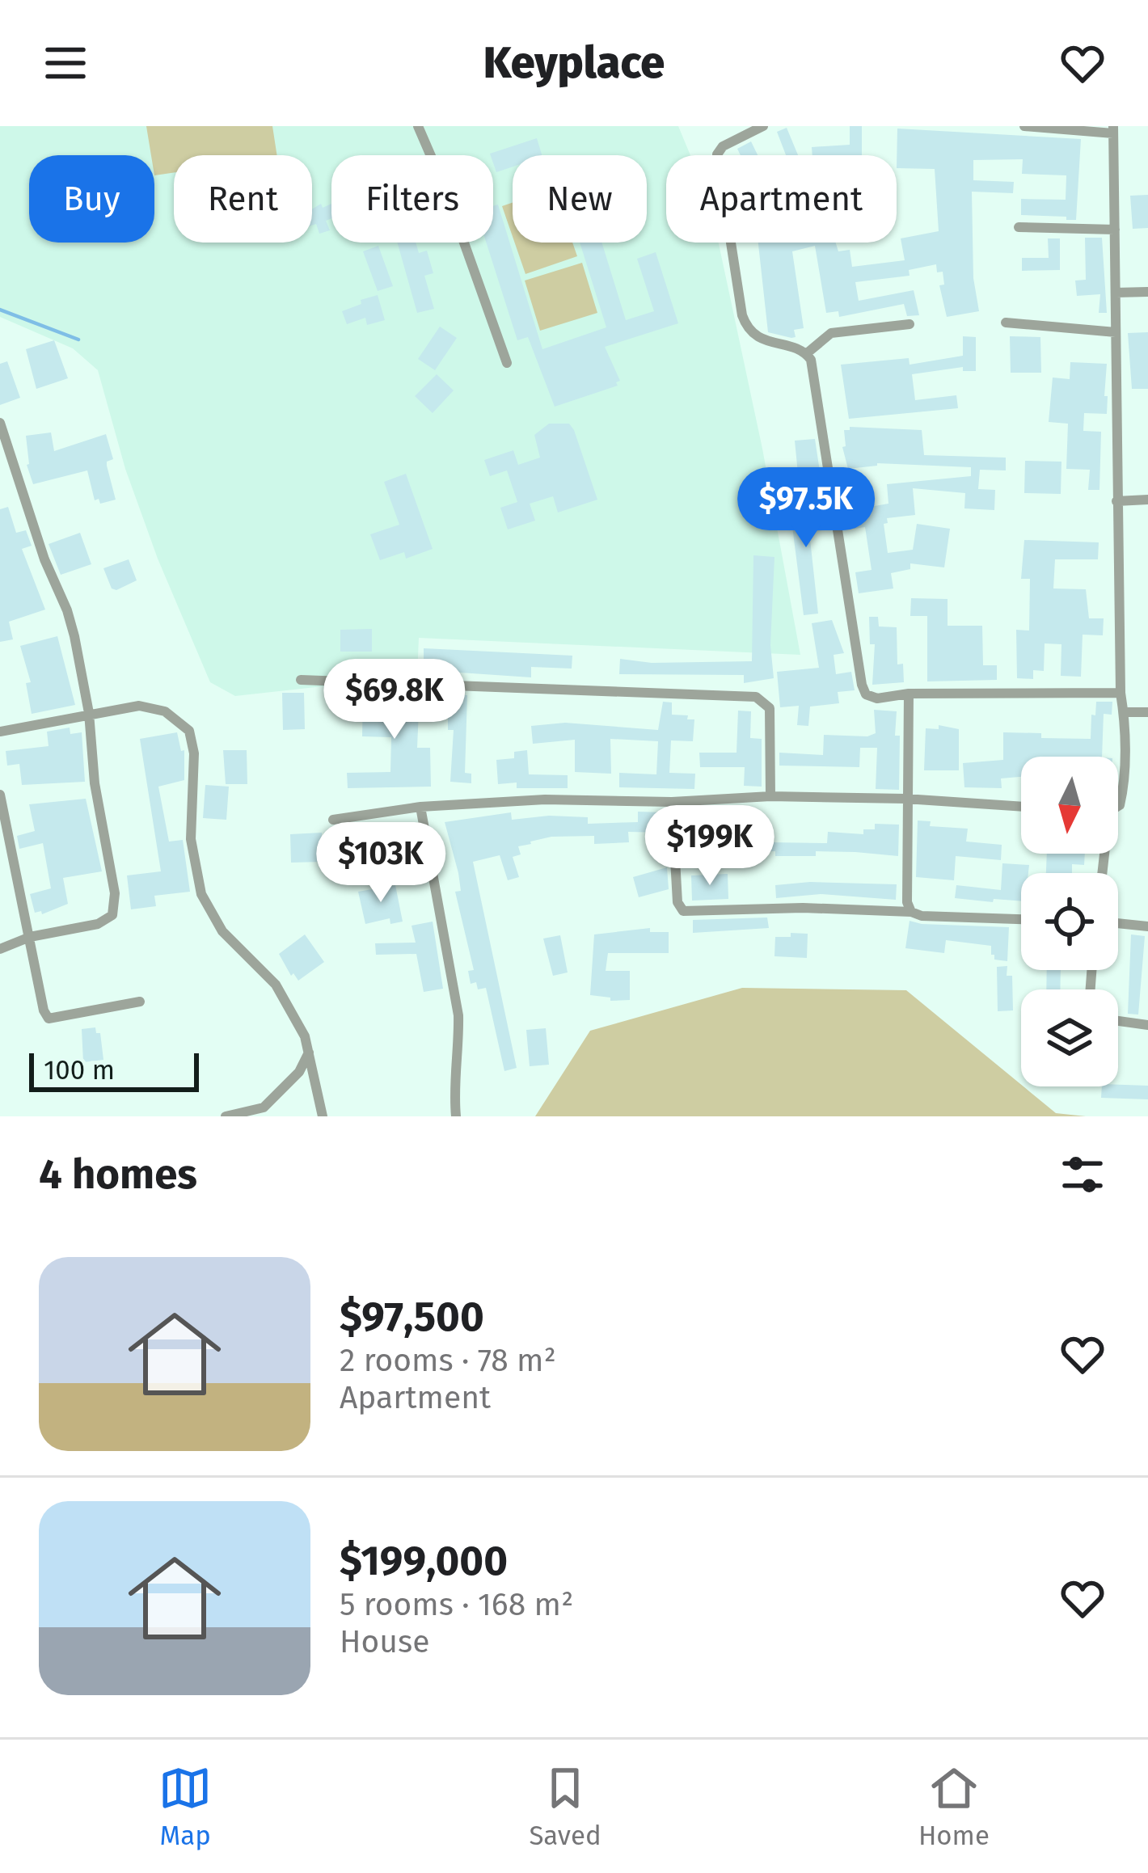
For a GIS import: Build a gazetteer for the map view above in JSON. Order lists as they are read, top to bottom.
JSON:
{
  "scale_bar": "100 m",
  "north": "bottom",
  "page": {
    "header": "Keyplace",
    "chip": [
      "Buy",
      "Rent",
      "Filters",
      "New",
      "Apartment"
    ],
    "price": [
      "$97.5K",
      "$69.8K",
      "$199K",
      "$103K"
    ],
    "scale": "100 m",
    "heading": "4 homes",
    "list": [
      {
        "name": "$97,500",
        "note": "2 rooms · 78 m² · Apartment"
      },
      {
        "name": "$199,000",
        "note": "5 rooms · 168 m² · House"
      }
    ],
    "tabs": ["Map", "Saved", "Home"]
  }
}
